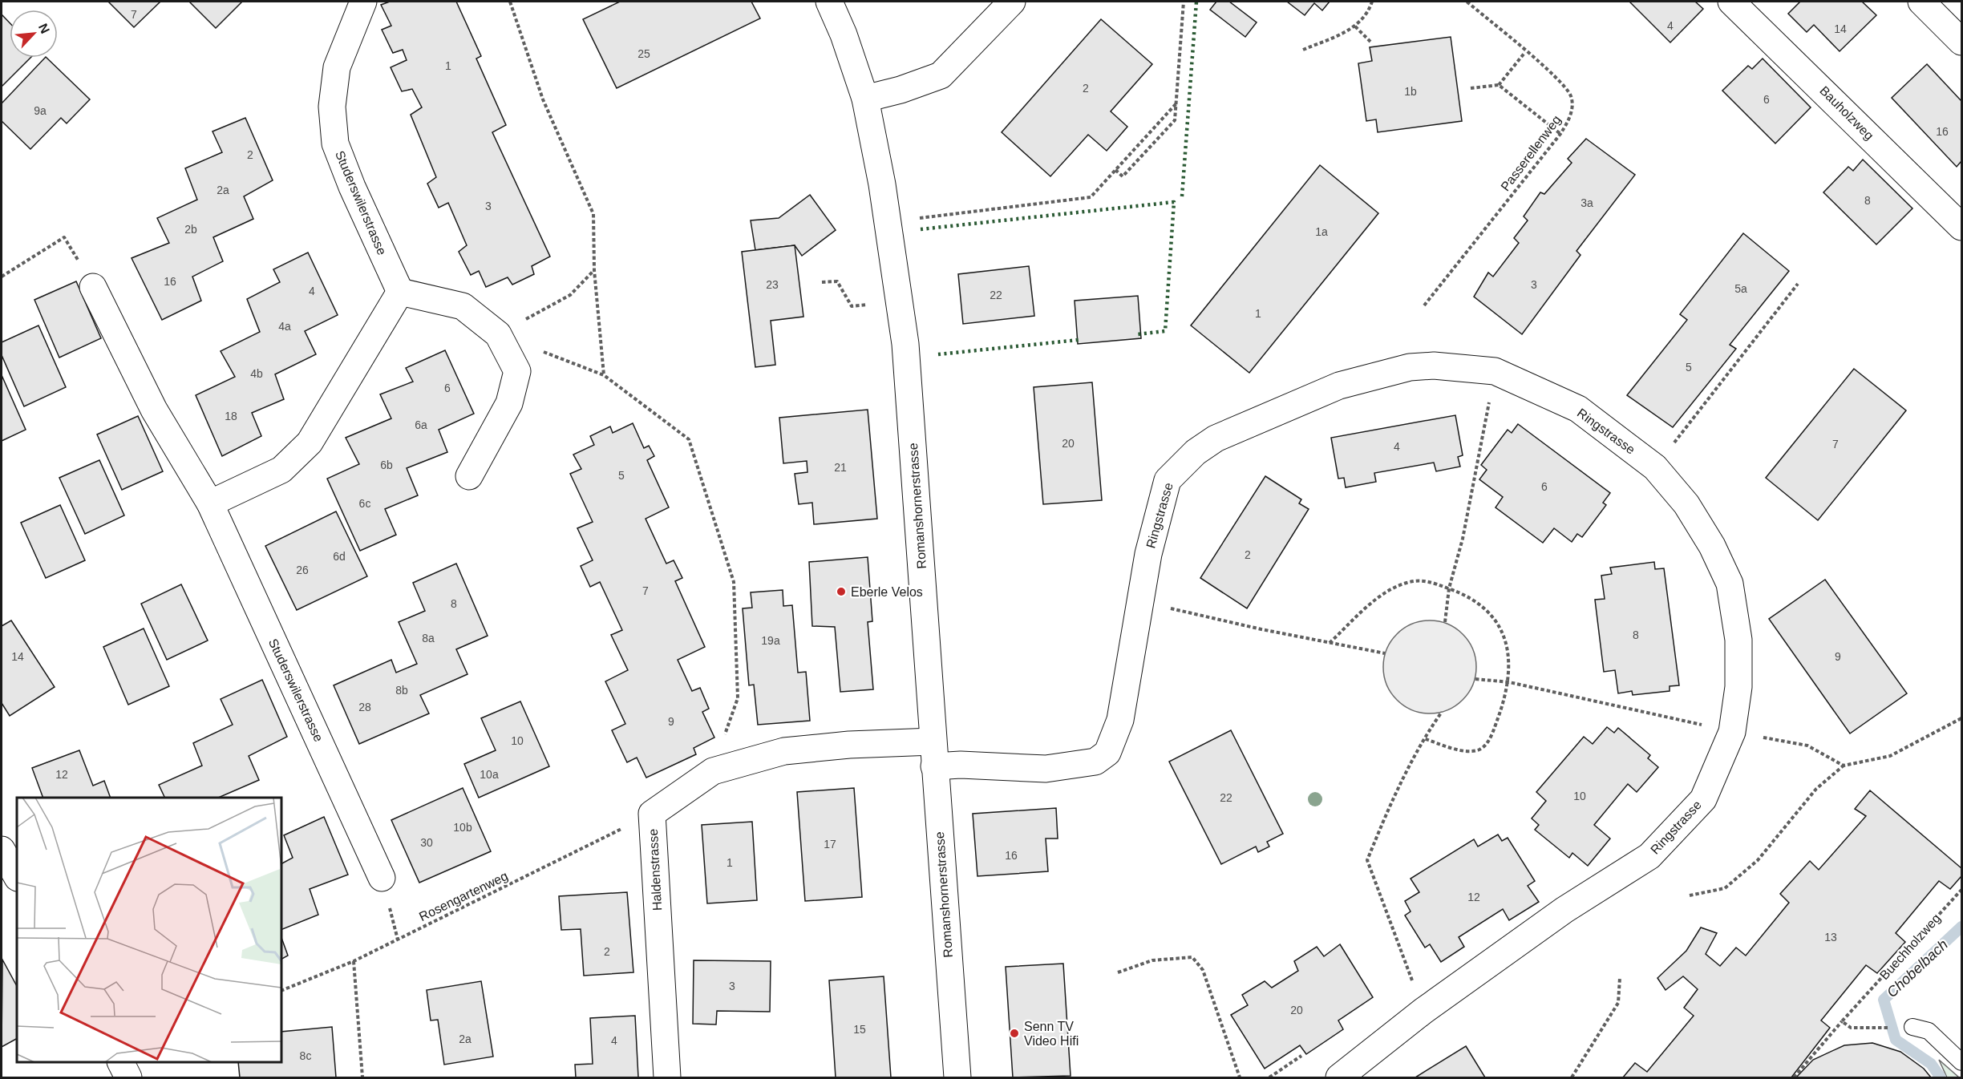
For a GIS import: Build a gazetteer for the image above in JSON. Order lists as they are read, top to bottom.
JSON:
{
  "streets": {
    "street": [
      "Bauholzweg",
      "Studerswilerstrasse",
      "Ringstrasse",
      "Romanshornerstrasse",
      "Haldenstrasse"
    ],
    "path": ["Passerellenweg", "Rosengartenweg", "Buechholzweg"]
  },
  "crossings": [
    ["Ringstrasse", "Romanshornerstrasse"],
    ["Ringstrasse", "Haldenstrasse"],
    ["Romanshornerstrasse", "Haldenstrasse"],
    ["Haldenstrasse", "Rosengartenweg"]
  ],
  "water": ["Chobelbach"],
  "places": ["Eberle Velos", "Senn TV Video Hifi"],
  "house_numbers": [
    "7",
    "4",
    "14",
    "25",
    "1",
    "2",
    "1b",
    "6",
    "9a",
    "16",
    "2",
    "2a",
    "8",
    "3a",
    "3",
    "2b",
    "1a",
    "16",
    "23",
    "3",
    "5a",
    "4",
    "22",
    "1",
    "4a",
    "5",
    "4b",
    "6",
    "18",
    "6a",
    "20",
    "7",
    "4",
    "6b",
    "21",
    "5",
    "6",
    "6c",
    "2",
    "6d",
    "26",
    "7",
    "8",
    "8",
    "8a",
    "19a",
    "14",
    "9",
    "8b",
    "28",
    "9",
    "10",
    "12",
    "10a",
    "10",
    "22",
    "10b",
    "30",
    "17",
    "16",
    "1",
    "12",
    "13",
    "2",
    "3",
    "20",
    "15",
    "2a",
    "4",
    "8c"
  ],
  "north": "top right"
}
